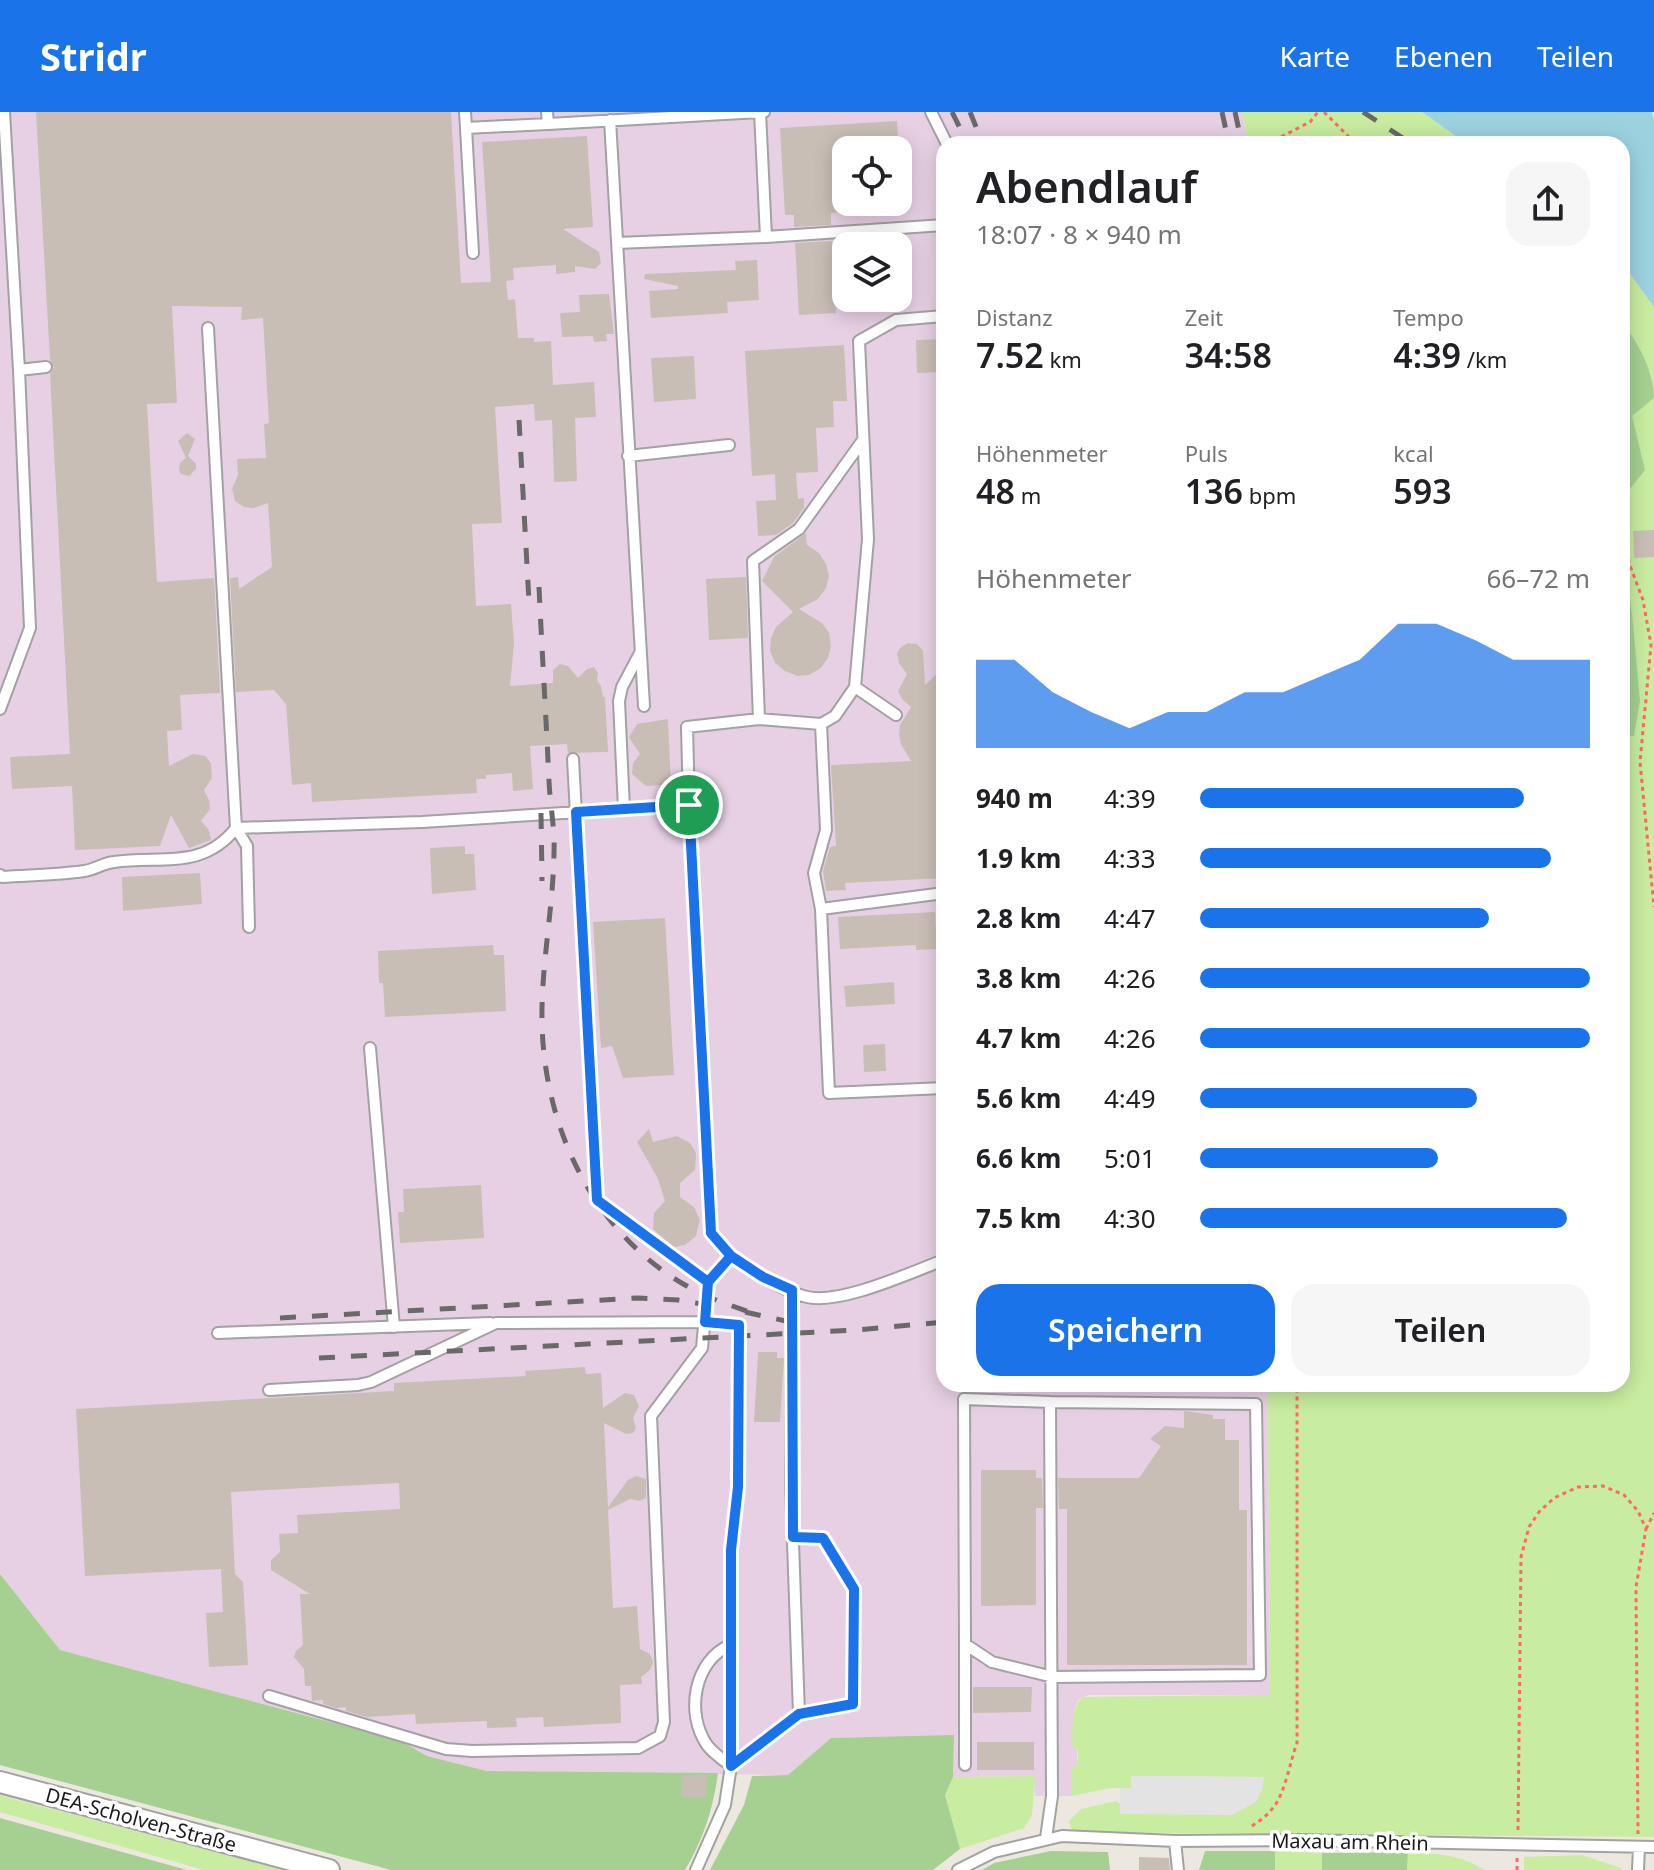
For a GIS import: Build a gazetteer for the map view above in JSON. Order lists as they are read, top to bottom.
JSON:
{
  "streets": {
    "street": ["DEA-Scholven-Straße"],
    "lane": ["Maxau am Rhein"]
  },
  "page": {
    "header": "Stridr",
    "nav": ["Karte", "Ebenen", "Teilen"],
    "heading": ["Abendlauf", "18:07 · 8 × 940 m"],
    "stats": [
      ["Distanz", "7.52 km"],
      ["Zeit", "34:58"],
      ["Tempo", "4:39 /km"],
      ["Höhenmeter", "48 m"],
      ["Puls", "136 bpm"],
      ["kcal", "593"]
    ],
    "chart": ["Höhenmeter", "66–72 m"],
    "list": [
      {
        "name": "940 m",
        "note": "4:39"
      },
      {
        "name": "1.9 km",
        "note": "4:33"
      },
      {
        "name": "2.8 km",
        "note": "4:47"
      },
      {
        "name": "3.8 km",
        "note": "4:26"
      },
      {
        "name": "4.7 km",
        "note": "4:26"
      },
      {
        "name": "5.6 km",
        "note": "4:49"
      },
      {
        "name": "6.6 km",
        "note": "5:01"
      },
      {
        "name": "7.5 km",
        "note": "4:30"
      }
    ],
    "buttons": ["Speichern", "Teilen"]
  }
}
